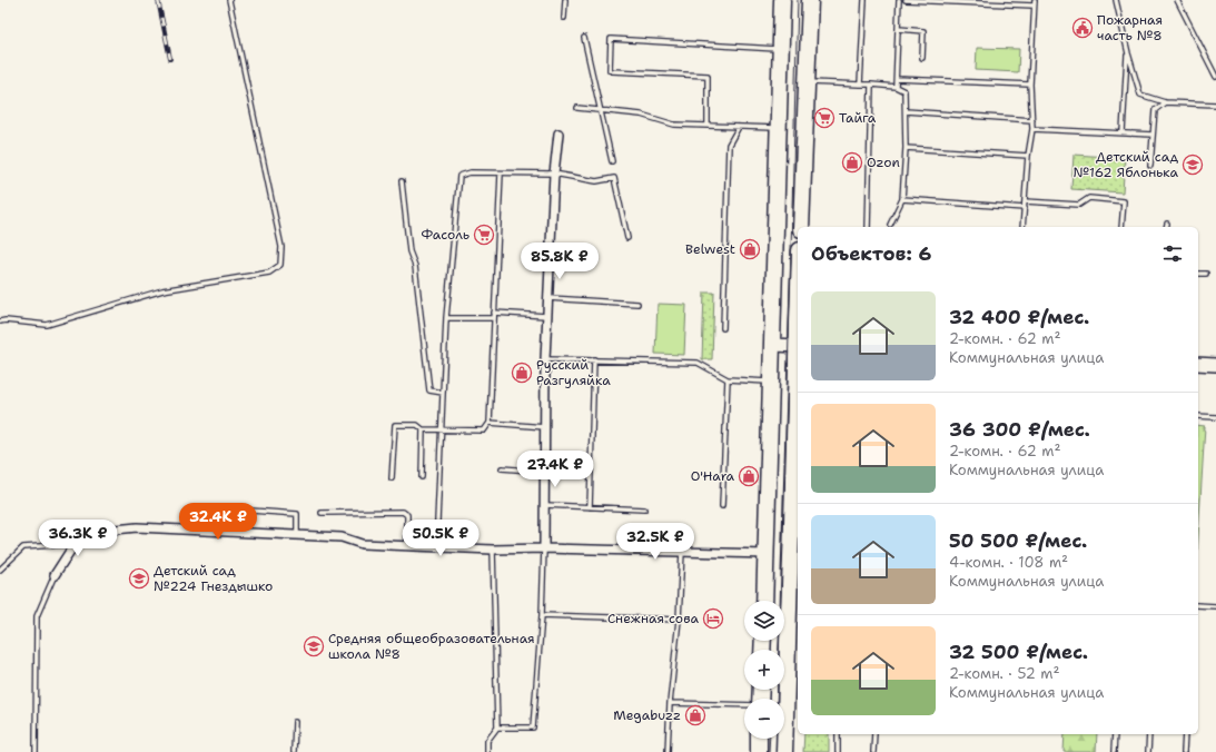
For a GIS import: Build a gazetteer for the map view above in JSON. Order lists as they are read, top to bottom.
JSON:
{
  "places": {
    "public building": ["Пожарная часть №8"],
    "supermarket": ["Тайга", "Фасоль"],
    "shop": [
      "Ozon",
      "Belwest",
      "Русский Разгуляйка",
      "O'Hara",
      "Megabuzz"
    ],
    "school or university": ["Детский сад №162 Яблонька", "Детский сад №224 Гнездышко", "Средняя общеобразовательная школа №8"],
    "hotel": ["Снежная сова"]
  },
  "page": {
    "heading": "Объектов: 6",
    "price": [
      "85.8K ₽",
      "27.4K ₽",
      "32.4K ₽",
      "36.3K ₽",
      "50.5K ₽",
      "32.5K ₽"
    ],
    "list": [
      {
        "name": "32 400 ₽/мес.",
        "note": "2-комн. · 62 m² · Коммунальная улица"
      },
      {
        "name": "36 300 ₽/мес.",
        "note": "2-комн. · 62 m² · Коммунальная улица"
      },
      {
        "name": "50 500 ₽/мес.",
        "note": "4-комн. · 108 m² · Коммунальная улица"
      },
      {
        "name": "32 500 ₽/мес.",
        "note": "2-комн. · 52 m² · Коммунальная улица"
      }
    ],
    "map_buttons": ["+", "−"]
  }
}
